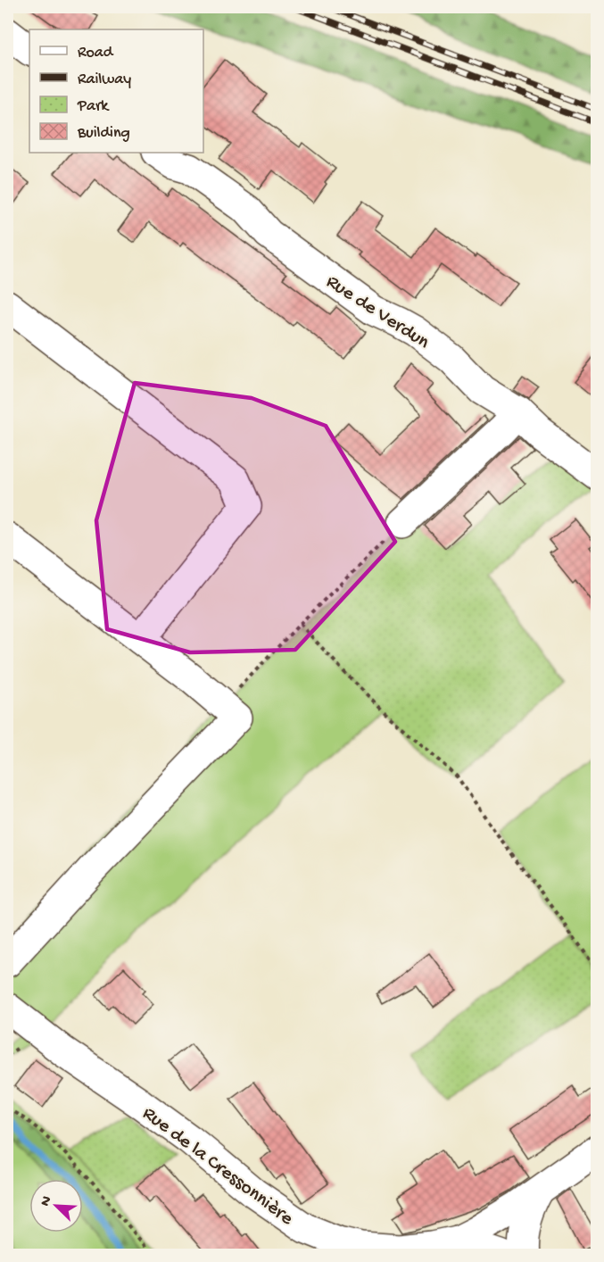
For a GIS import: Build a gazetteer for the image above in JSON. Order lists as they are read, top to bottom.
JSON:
{
  "streets": {
    "street": ["Rue de Verdun", "Rue de la Cressonnière"]
  },
  "legend": [
    "Road",
    "Railway",
    "Park",
    "Building"
  ],
  "north": "top left"
}
